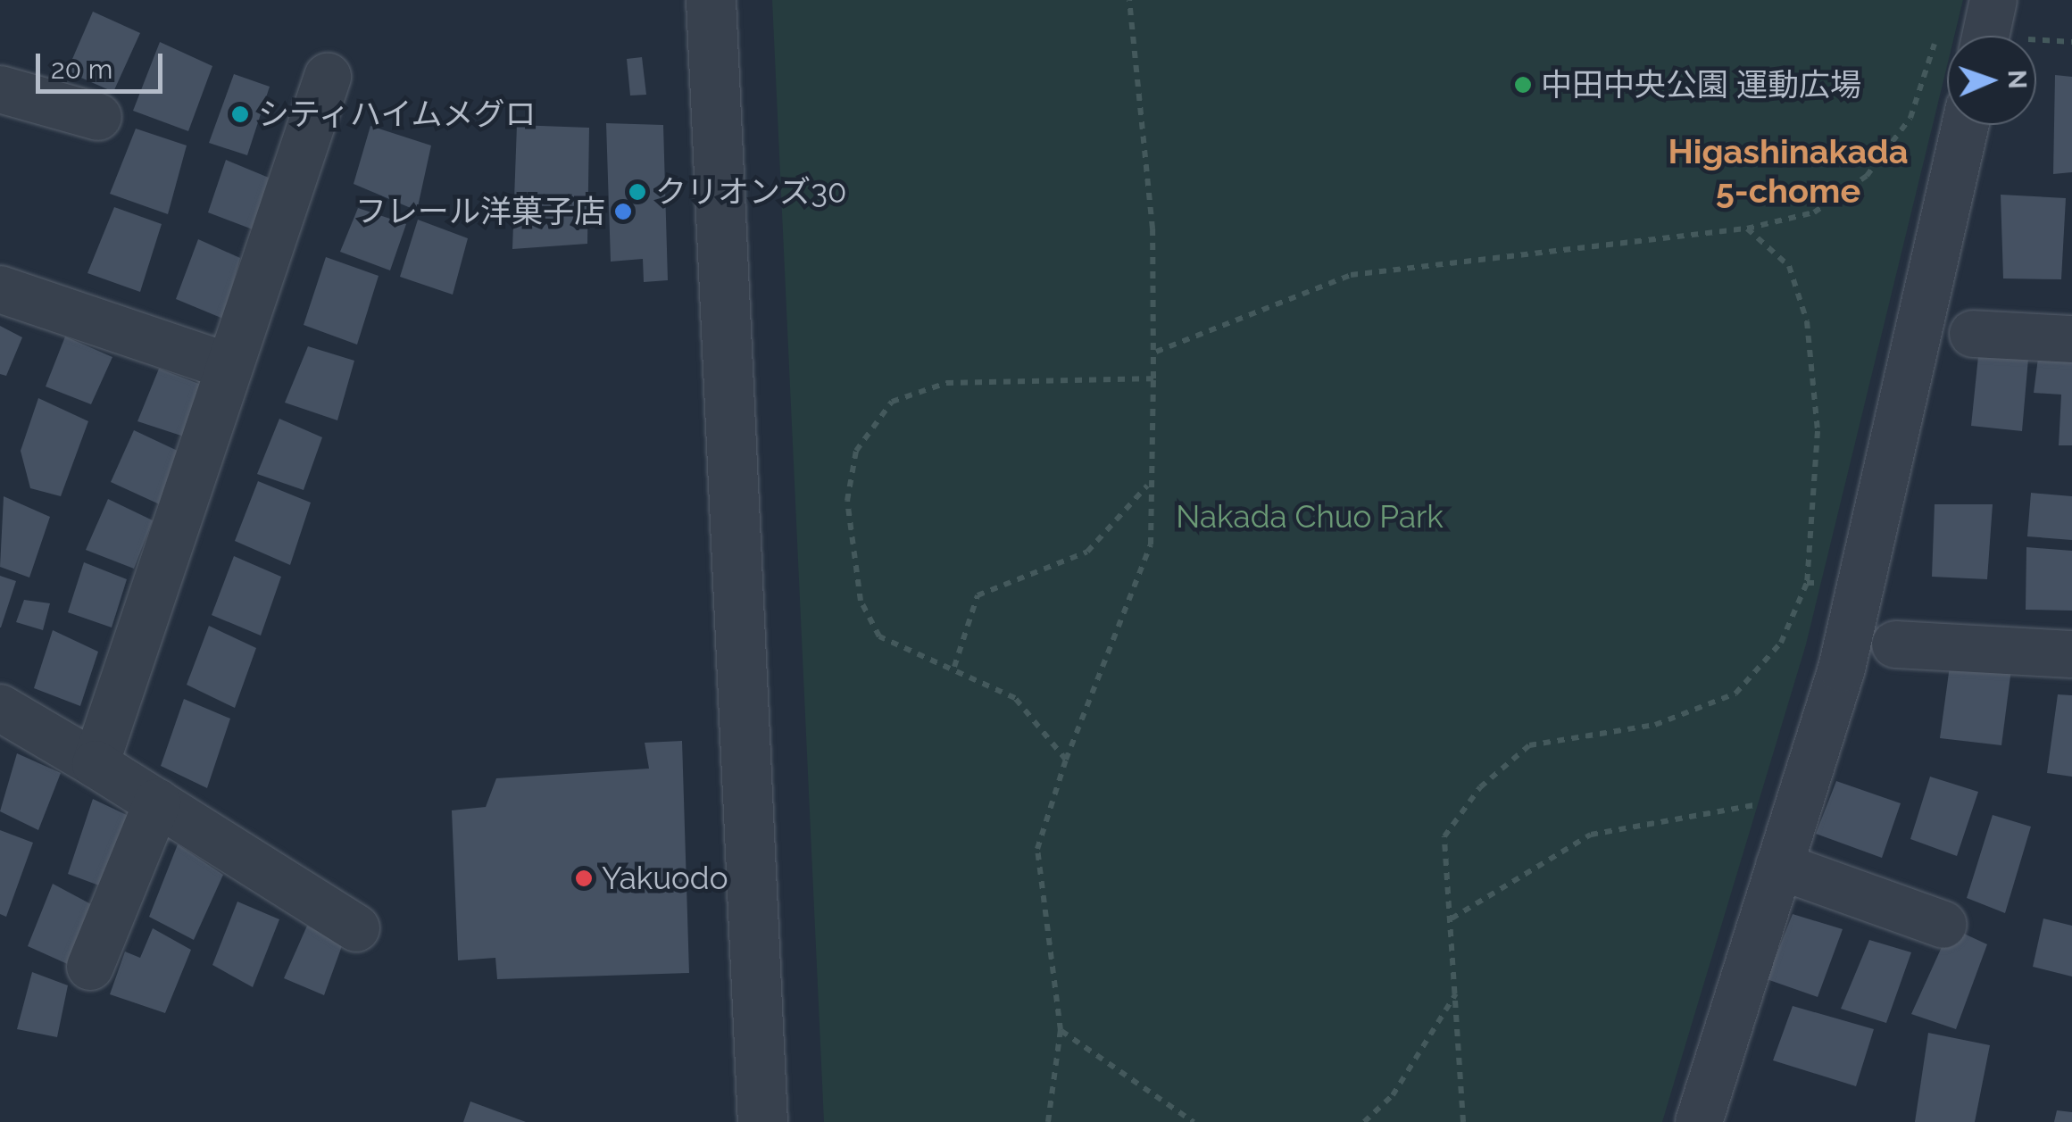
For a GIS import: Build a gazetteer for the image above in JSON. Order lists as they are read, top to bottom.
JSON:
{
  "districts": ["Higashinakada 5-chome"],
  "parks": ["Nakada Chuo Park"],
  "places": [
    "中田中央公園 運動広場",
    "シティハイムメグロ",
    "クリオンズ30",
    "フレール洋菓子店",
    "Yakuodo"
  ],
  "scale_bar": "20 m",
  "north": "right"
}
